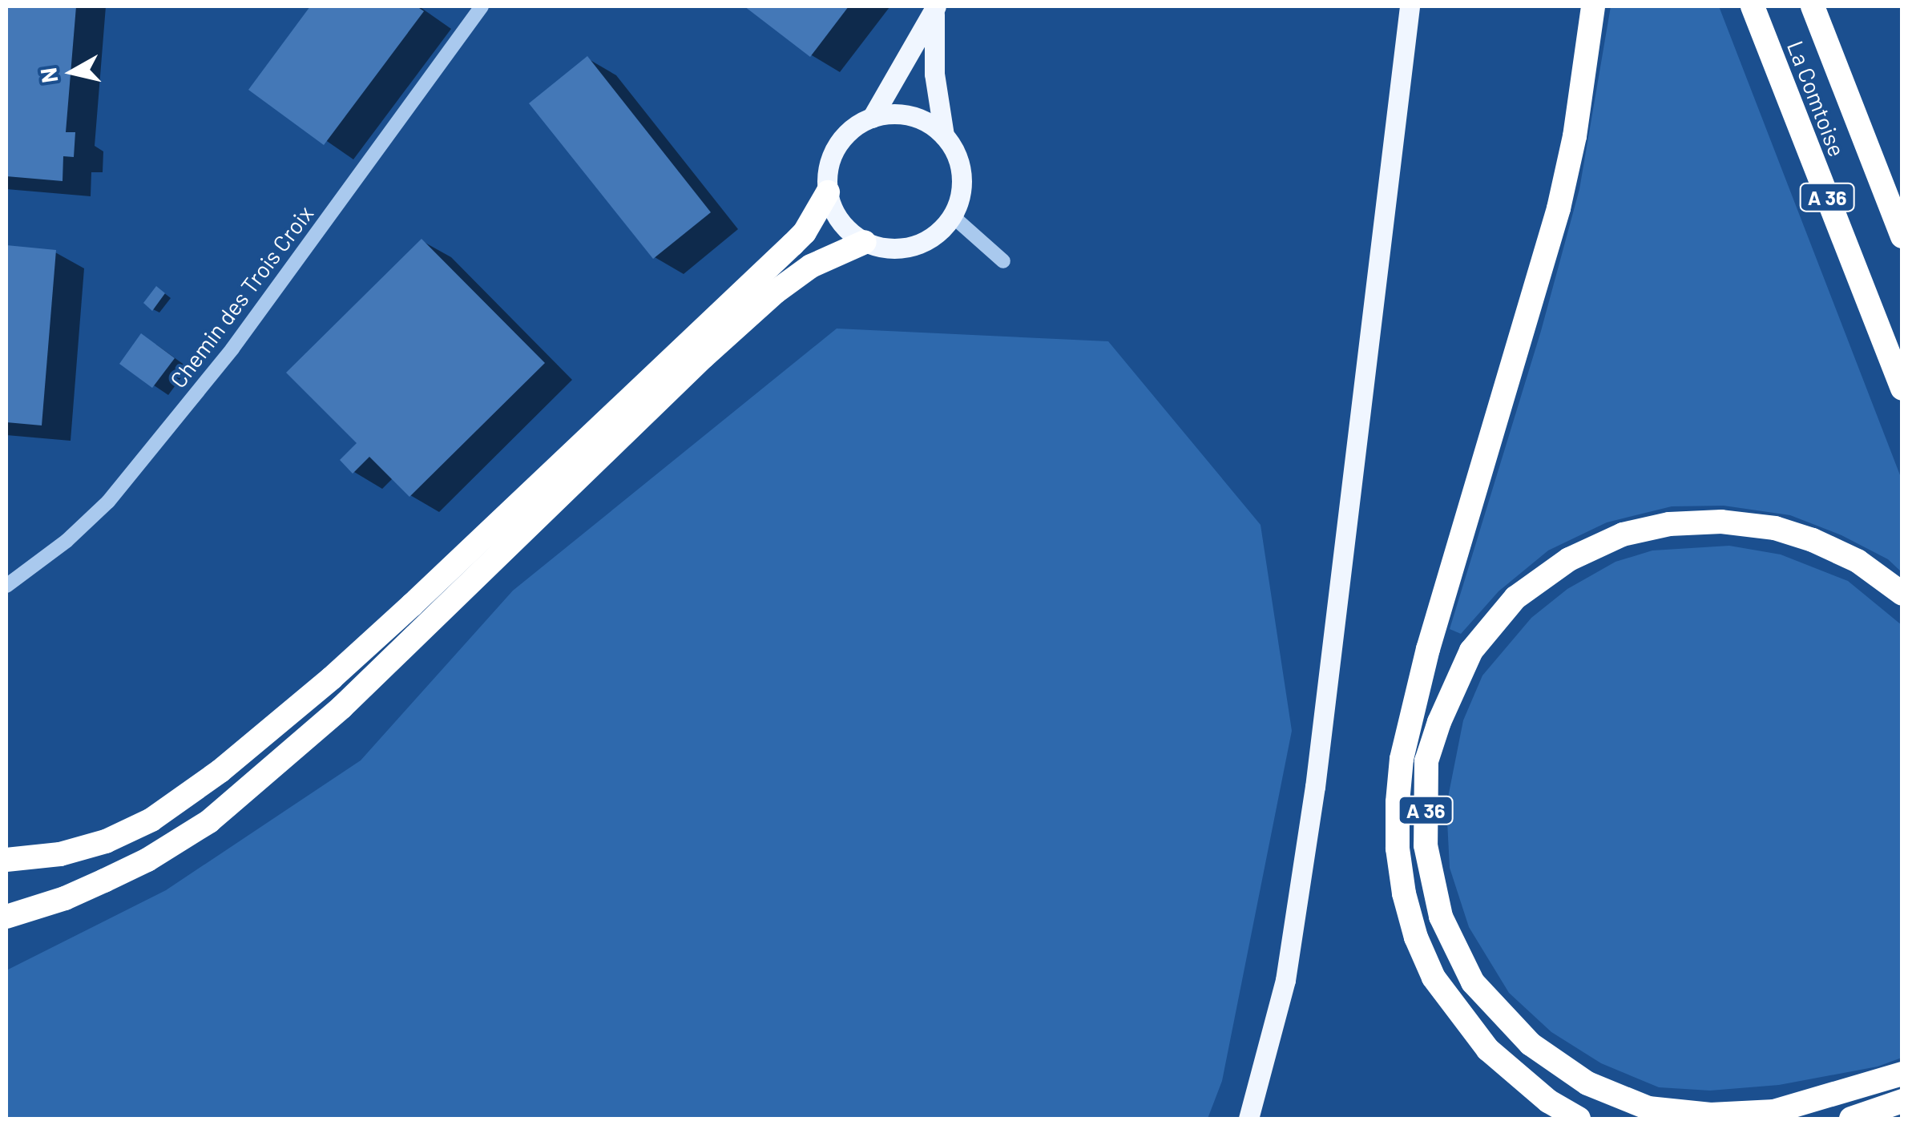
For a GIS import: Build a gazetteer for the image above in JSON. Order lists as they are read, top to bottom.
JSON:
{
  "streets": {
    "highway": ["La Comtoise", "A 36"],
    "street": ["Chemin des Trois Croix"]
  },
  "north": "left"
}
